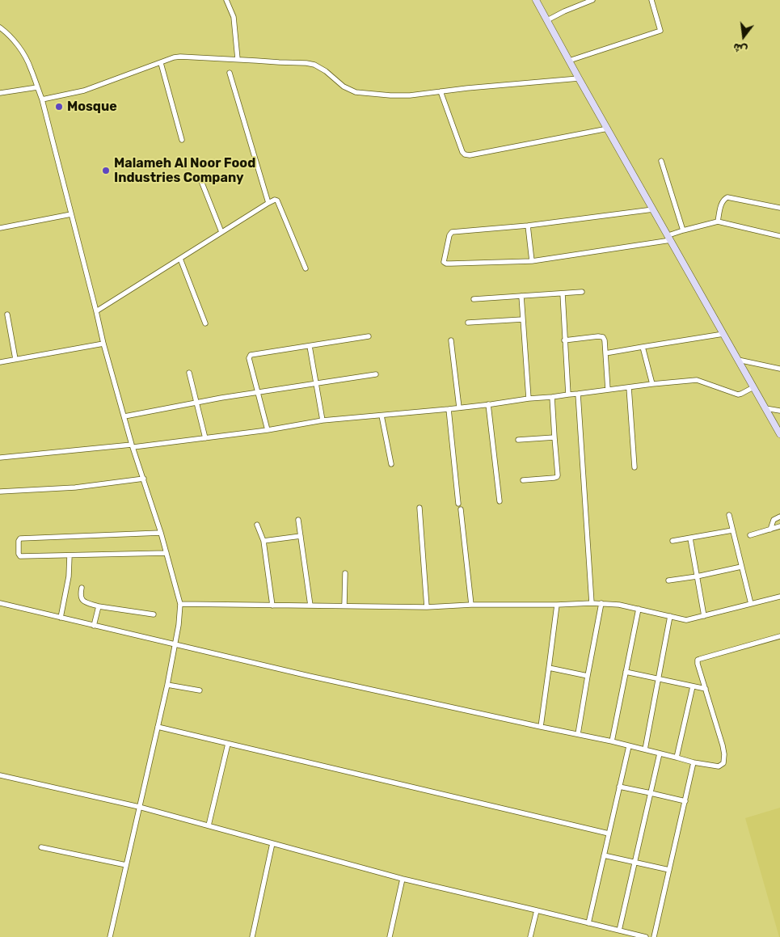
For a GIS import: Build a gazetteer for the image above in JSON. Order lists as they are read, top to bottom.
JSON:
{
  "places": ["Mosque", "Malameh Al Noor Food Industries Company"],
  "north": "bottom"
}
